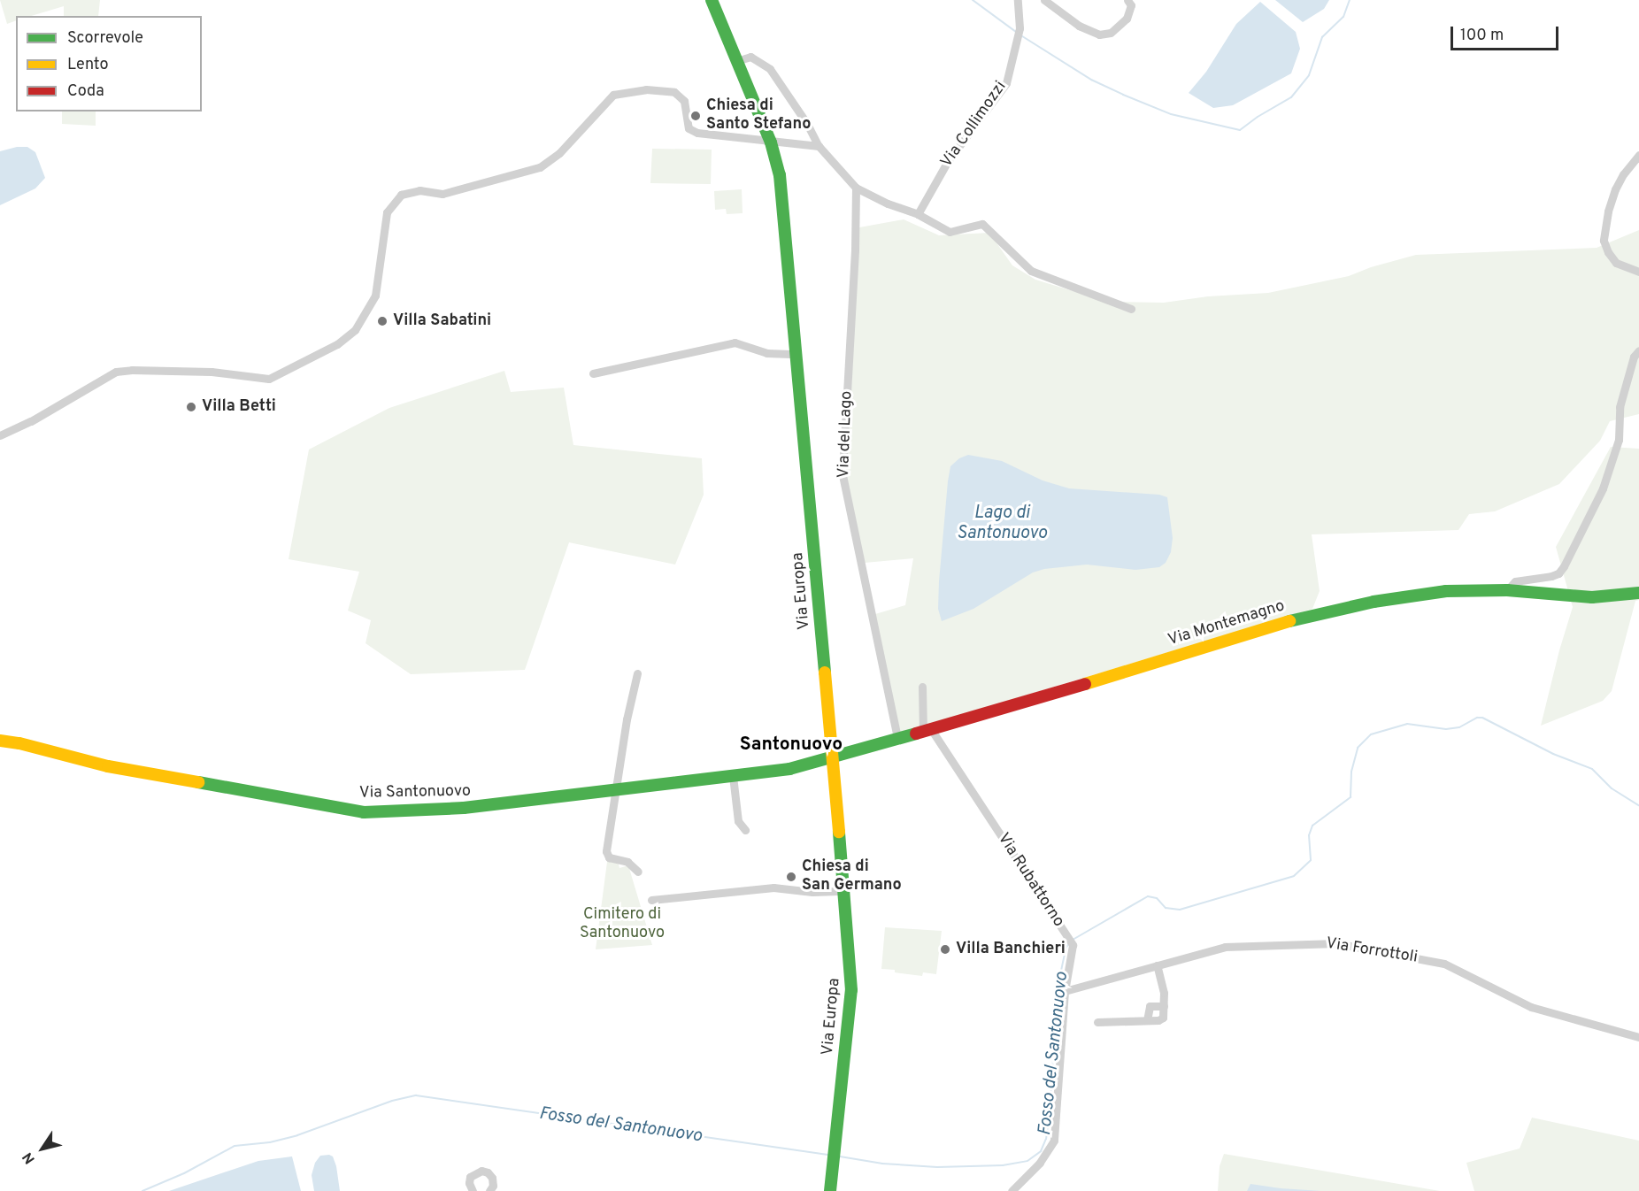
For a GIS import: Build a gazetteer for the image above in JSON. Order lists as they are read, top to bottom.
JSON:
{
  "streets": {
    "street": [
      "Via Collimozzi",
      "Via del Lago",
      "Via Europa",
      "Via Montemagno",
      "Via Santonuovo",
      "Via Rubattorno",
      "Via Forrottoli"
    ]
  },
  "crossings": [
    ["Via del Lago", "Via Montemagno"],
    ["Via Europa", "Via Montemagno"],
    ["Via Europa", "Via Santonuovo"],
    ["Via Montemagno", "Via Santonuovo"],
    ["Via Montemagno", "Via Rubattorno"],
    ["Via Rubattorno", "Via Forrottoli"]
  ],
  "districts": ["Santonuovo"],
  "water": ["Lago di Santonuovo", "Fosso del Santonuovo"],
  "parks": ["Cimitero di Santonuovo"],
  "places": [
    "Chiesa di Santo Stefano",
    "Villa Sabatini",
    "Villa Betti",
    "Chiesa di San Germano",
    "Villa Banchieri"
  ],
  "legend": ["Scorrevole", "Lento", "Coda"],
  "scale_bar": "100 m",
  "north": "bottom left"
}
